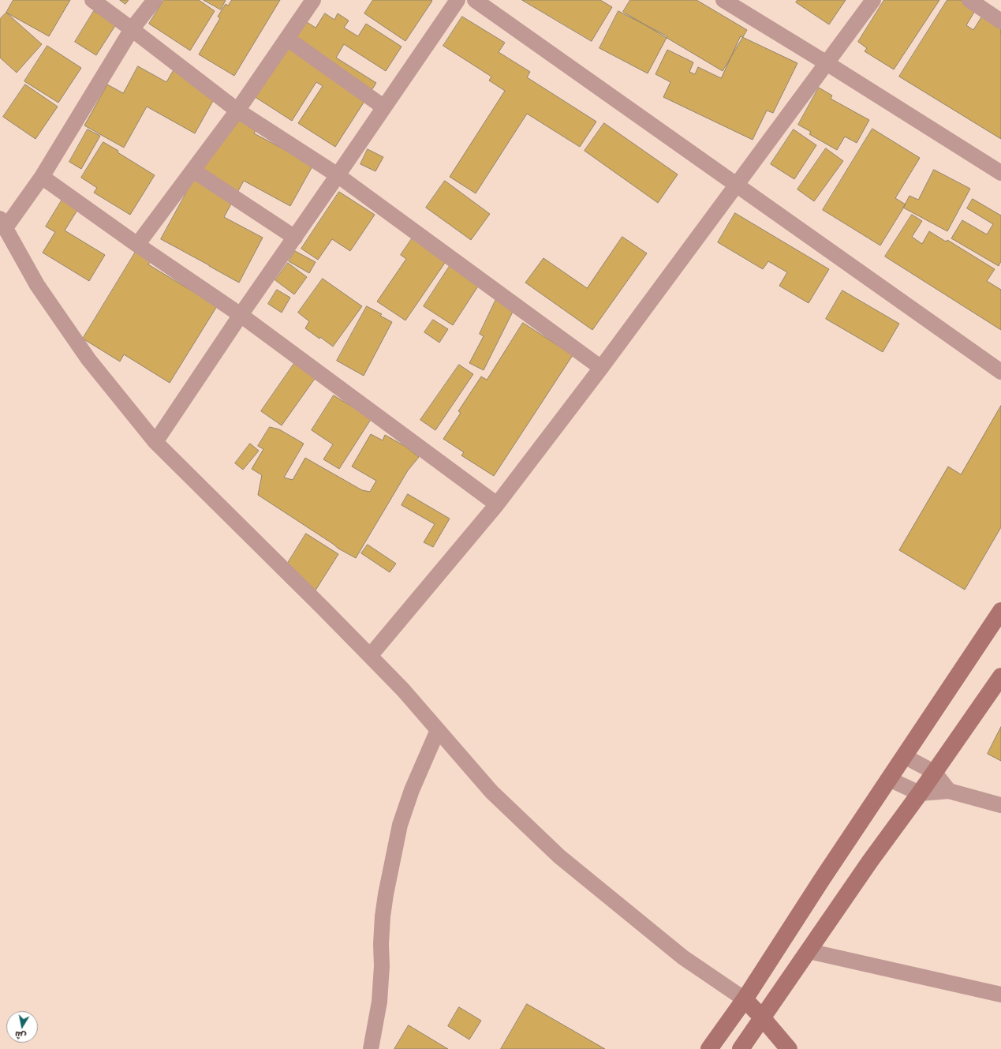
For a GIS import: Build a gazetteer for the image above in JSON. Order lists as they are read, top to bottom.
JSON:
{
  "north": "bottom"
}
